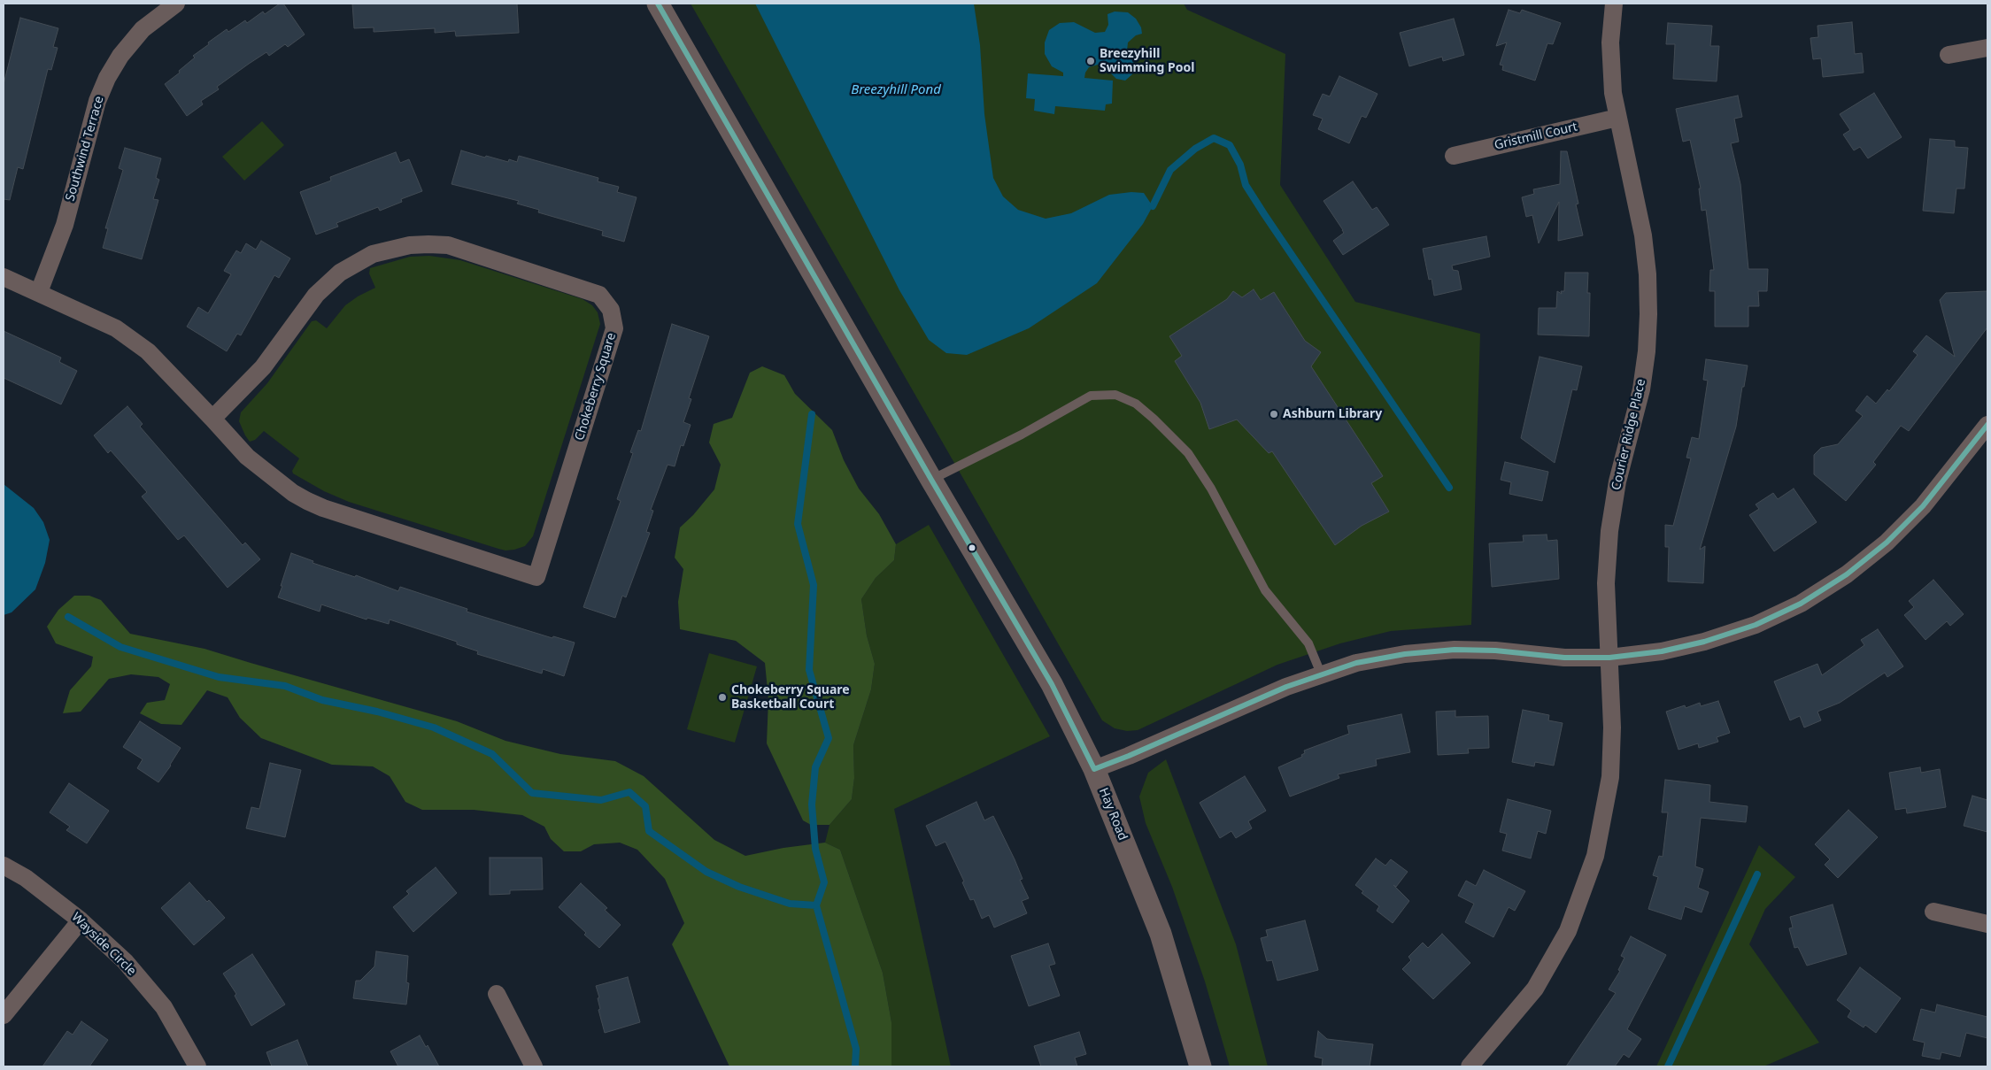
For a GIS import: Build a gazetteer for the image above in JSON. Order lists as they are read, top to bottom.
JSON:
{
  "streets": {
    "street": [
      "Gristmill Court",
      "Southwind Terrace",
      "Chokeberry Square",
      "Courier Ridge Place",
      "Hay Road",
      "Wayside Circle"
    ]
  },
  "crossings": [
    ["Gristmill Court", "Courier Ridge Place"],
    ["Southwind Terrace", "Chokeberry Square"]
  ],
  "water": ["Breezyhill Pond"],
  "places": ["Breezyhill Swimming Pool", "Ashburn Library", "Chokeberry Square Basketball Court"]
}
